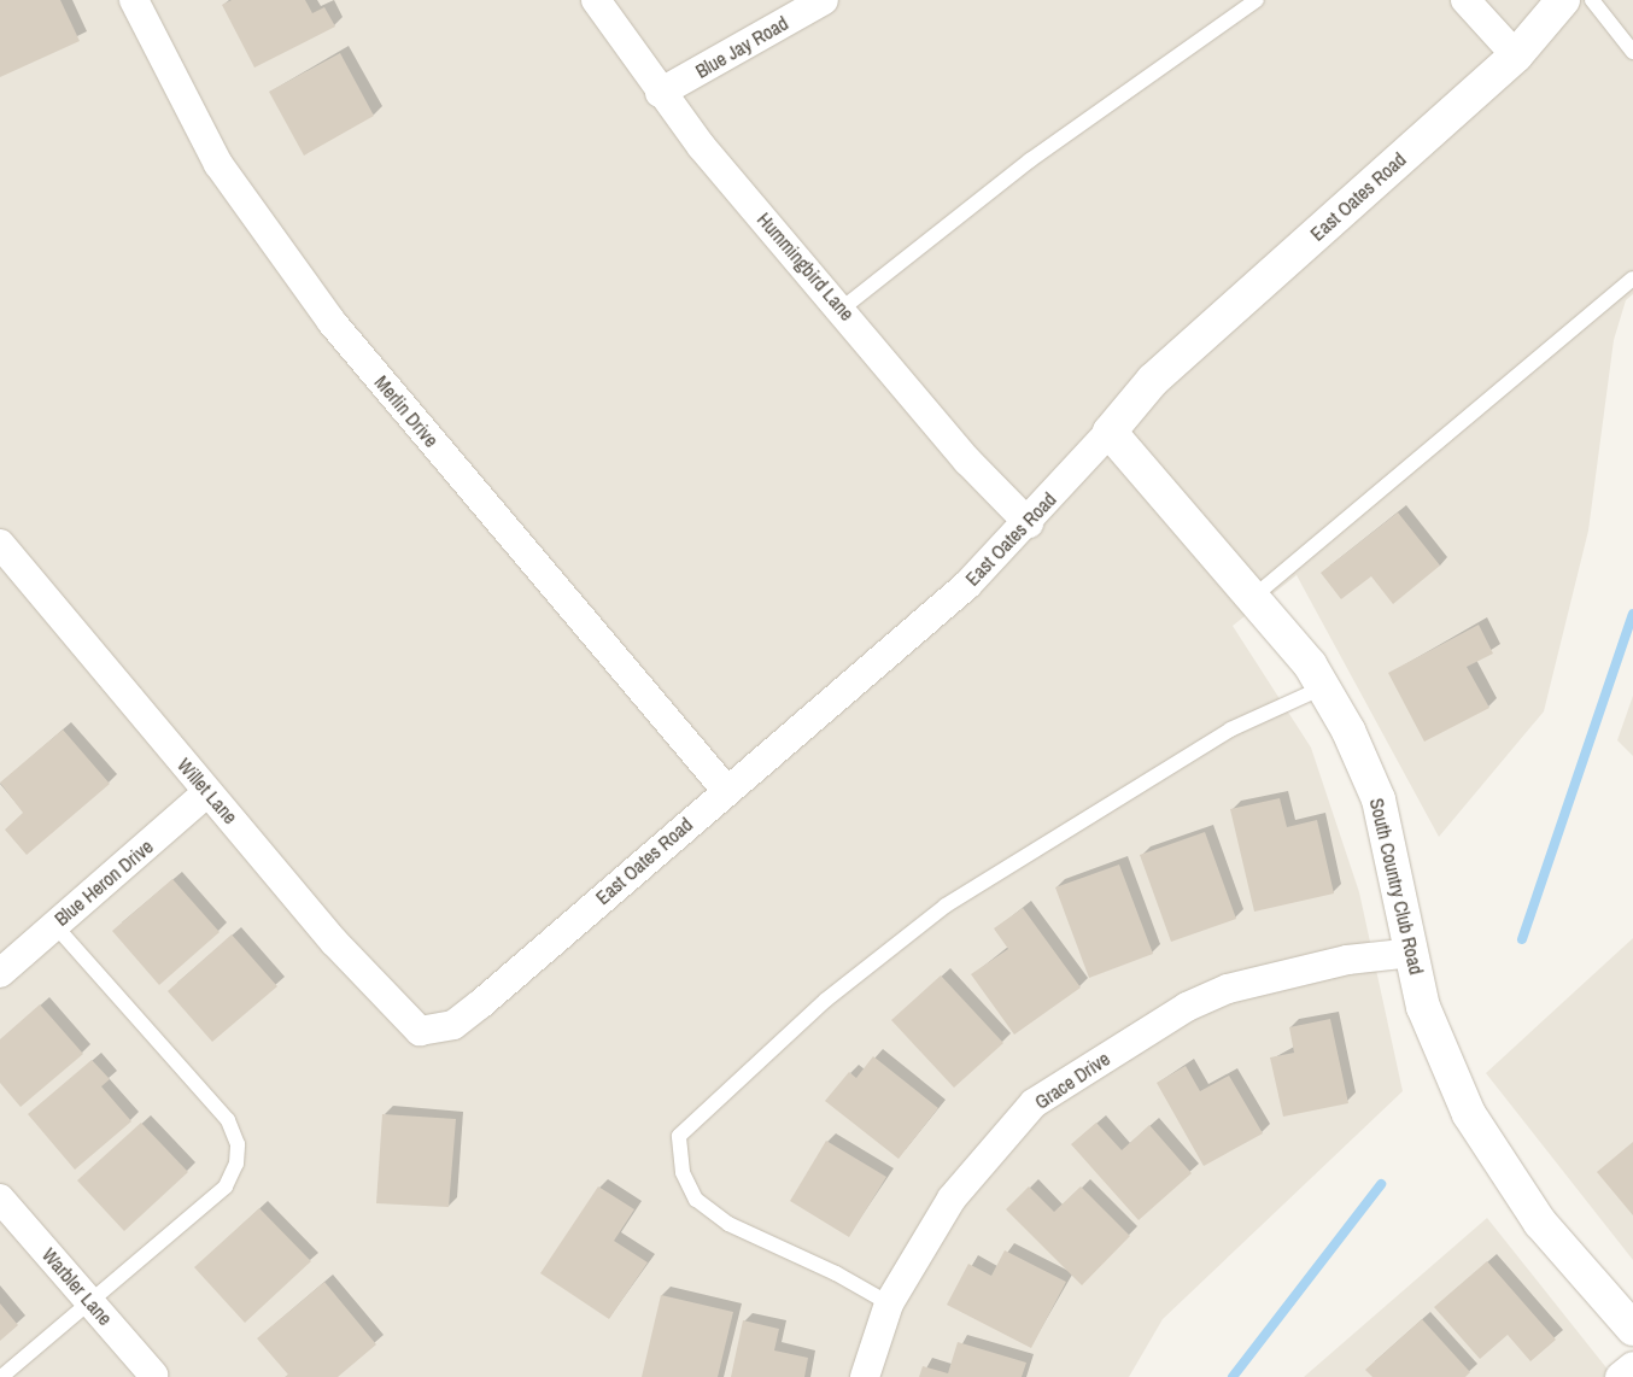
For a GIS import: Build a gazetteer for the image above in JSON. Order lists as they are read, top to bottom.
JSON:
{
  "streets": {
    "street": [
      "Blue Jay Road",
      "East Oates Road",
      "Hummingbird Lane",
      "Merlin Drive",
      "Willet Lane",
      "Blue Heron Drive",
      "South Country Club Road",
      "Grace Drive",
      "Warbler Lane"
    ]
  },
  "crossings": [
    ["Blue Jay Road", "Hummingbird Lane"],
    ["East Oates Road", "Hummingbird Lane"],
    ["East Oates Road", "Merlin Drive"],
    ["East Oates Road", "Willet Lane"],
    ["East Oates Road", "South Country Club Road"],
    ["Willet Lane", "Blue Heron Drive"],
    ["South Country Club Road", "Grace Drive"]
  ]
}
